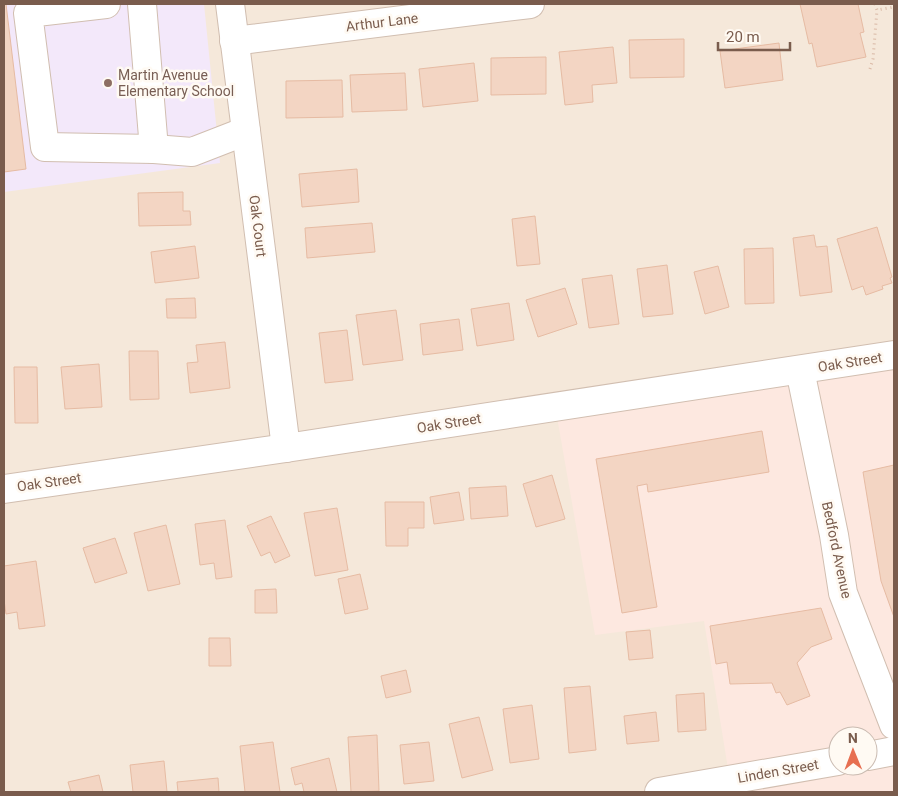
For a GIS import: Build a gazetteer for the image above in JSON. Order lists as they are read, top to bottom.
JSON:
{
  "streets": {
    "street": [
      "Arthur Lane",
      "Oak Court",
      "Oak Street",
      "Bedford Avenue",
      "Linden Street"
    ]
  },
  "crossings": [
    ["Arthur Lane", "Oak Court"],
    ["Oak Court", "Oak Street"],
    ["Oak Street", "Bedford Avenue"]
  ],
  "places": ["Martin Avenue Elementary School"],
  "scale_bar": "20 m",
  "north": "top"
}
